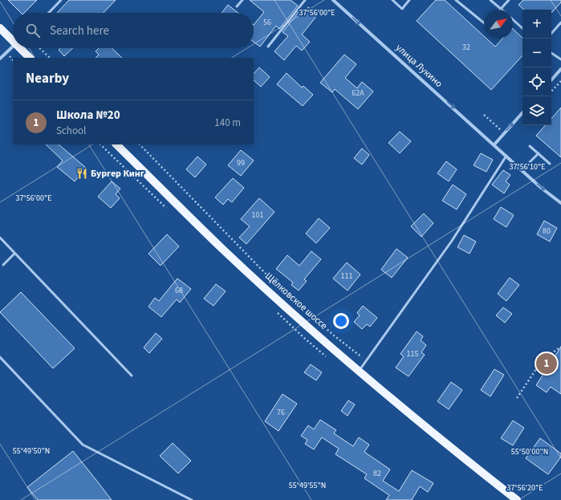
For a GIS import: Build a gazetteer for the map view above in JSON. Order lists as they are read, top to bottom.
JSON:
{
  "streets": {
    "main road": ["Щёлковское шоссе"],
    "street": ["улица Лукино"]
  },
  "one_way": ["улица Лукино"],
  "places": {
    "restaurant": ["Бургер Кинг"]
  },
  "house_numbers": [
    "56",
    "32",
    "62А",
    "99",
    "101",
    "80",
    "111",
    "68",
    "115",
    "76",
    "82"
  ],
  "north": "top right",
  "page": {
    "map_buttons": ["+", "−"],
    "search": "Search here",
    "heading": "Nearby",
    "list": [
      {
        "mark": "1",
        "name": "Школа №20",
        "note": "School",
        "value": "140 m"
      }
    ],
    "pins": "1"
  },
  "coordinates": [
    "37°56'00\"E",
    "37°56'10\"E",
    "55°49'50\"N",
    "55°50'00\"N",
    "55°49'55\"N",
    "37°56'20\"E"
  ]
}
